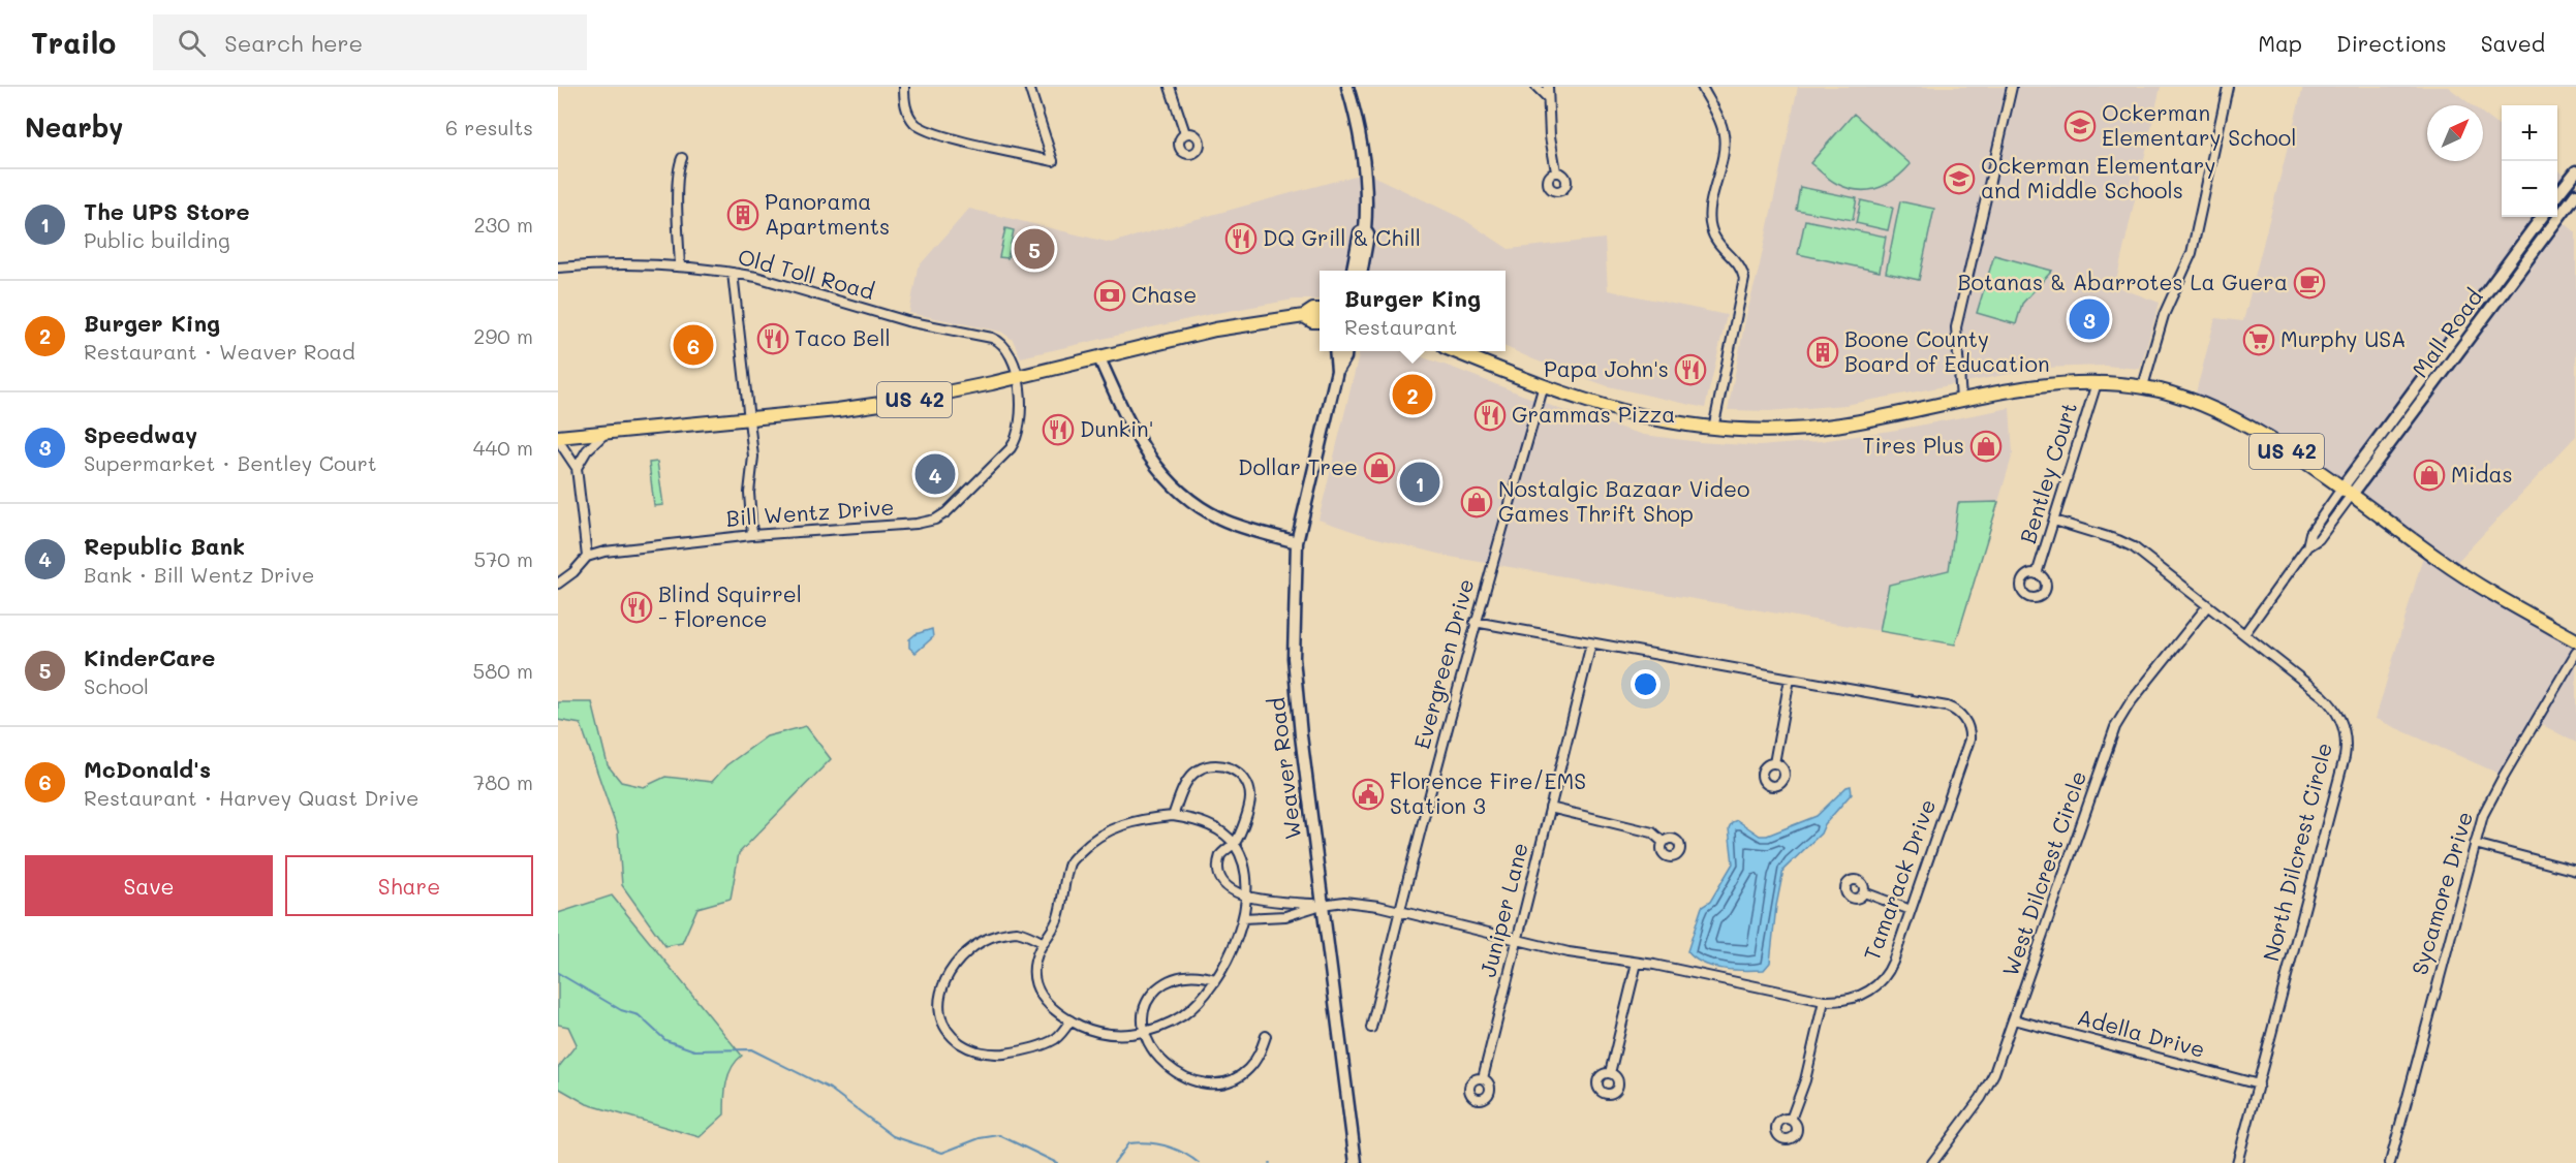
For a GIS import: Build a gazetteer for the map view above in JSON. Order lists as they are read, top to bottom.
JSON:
{
  "streets": {
    "main road": ["Mall Road", "US 42", "Weaver Road"],
    "street": [
      "Old Toll Road",
      "Bentley Court",
      "Bill Wentz Drive",
      "Evergreen Drive",
      "North Dilcrest Circle",
      "West Dilcrest Circle",
      "Tamarack Drive",
      "Sycamore Drive",
      "Juniper Lane",
      "Adella Drive"
    ]
  },
  "crossings": [
    ["Old Toll Road", "US 42"],
    ["Old Toll Road", "Bill Wentz Drive"],
    ["Mall Road", "US 42"],
    ["US 42", "Bentley Court"],
    ["US 42", "Bill Wentz Drive"],
    ["US 42", "Evergreen Drive"],
    ["Bentley Court", "North Dilcrest Circle"],
    ["Evergreen Drive", "Tamarack Drive"],
    ["Weaver Road", "Tamarack Drive"],
    ["North Dilcrest Circle", "West Dilcrest Circle"],
    ["North Dilcrest Circle", "Adella Drive"],
    ["West Dilcrest Circle", "Adella Drive"],
    ["Tamarack Drive", "Juniper Lane"]
  ],
  "places": {
    "school or university": ["Ockerman Elementary School", "Ockerman Elementary and Middle Schools"],
    "building": ["Panorama Apartments", "Boone County Board of Education"],
    "restaurant": [
      "DQ Grill & Chill",
      "Taco Bell",
      "Papa John's",
      "Grammas Pizza",
      "Dunkin'",
      "Blind Squirrel - Florence"
    ],
    "cafe": ["Botanas & Abarrotes La Guera"],
    "bank": ["Chase"],
    "supermarket": ["Murphy USA"],
    "shop": [
      "Tires Plus",
      "Dollar Tree",
      "Midas",
      "Nostalgic Bazaar Video Games Thrift Shop"
    ],
    "public building": ["Florence Fire/EMS Station 3"]
  },
  "north": "top right",
  "page": {
    "header": "Trailo",
    "search": "Search here",
    "nav": ["Map", "Directions", "Saved"],
    "heading": ["Nearby", "6 results"],
    "map_buttons": ["+", "−"],
    "list": [
      {
        "mark": "1",
        "name": "The UPS Store",
        "note": "Public building",
        "value": "230 m"
      },
      {
        "mark": "2",
        "name": "Burger King",
        "note": "Restaurant · Weaver Road",
        "value": "290 m"
      },
      {
        "mark": "3",
        "name": "Speedway",
        "note": "Supermarket · Bentley Court",
        "value": "440 m"
      },
      {
        "mark": "4",
        "name": "Republic Bank",
        "note": "Bank · Bill Wentz Drive",
        "value": "570 m"
      },
      {
        "mark": "5",
        "name": "KinderCare",
        "note": "School",
        "value": "580 m"
      },
      {
        "mark": "6",
        "name": "McDonald's",
        "note": "Restaurant · Harvey Quast Drive",
        "value": "780 m"
      }
    ],
    "pins": [
      "5",
      "3",
      "6",
      "2",
      "4",
      "1"
    ],
    "popup": ["Burger King", "Restaurant"],
    "buttons": ["Save", "Share"]
  }
}
